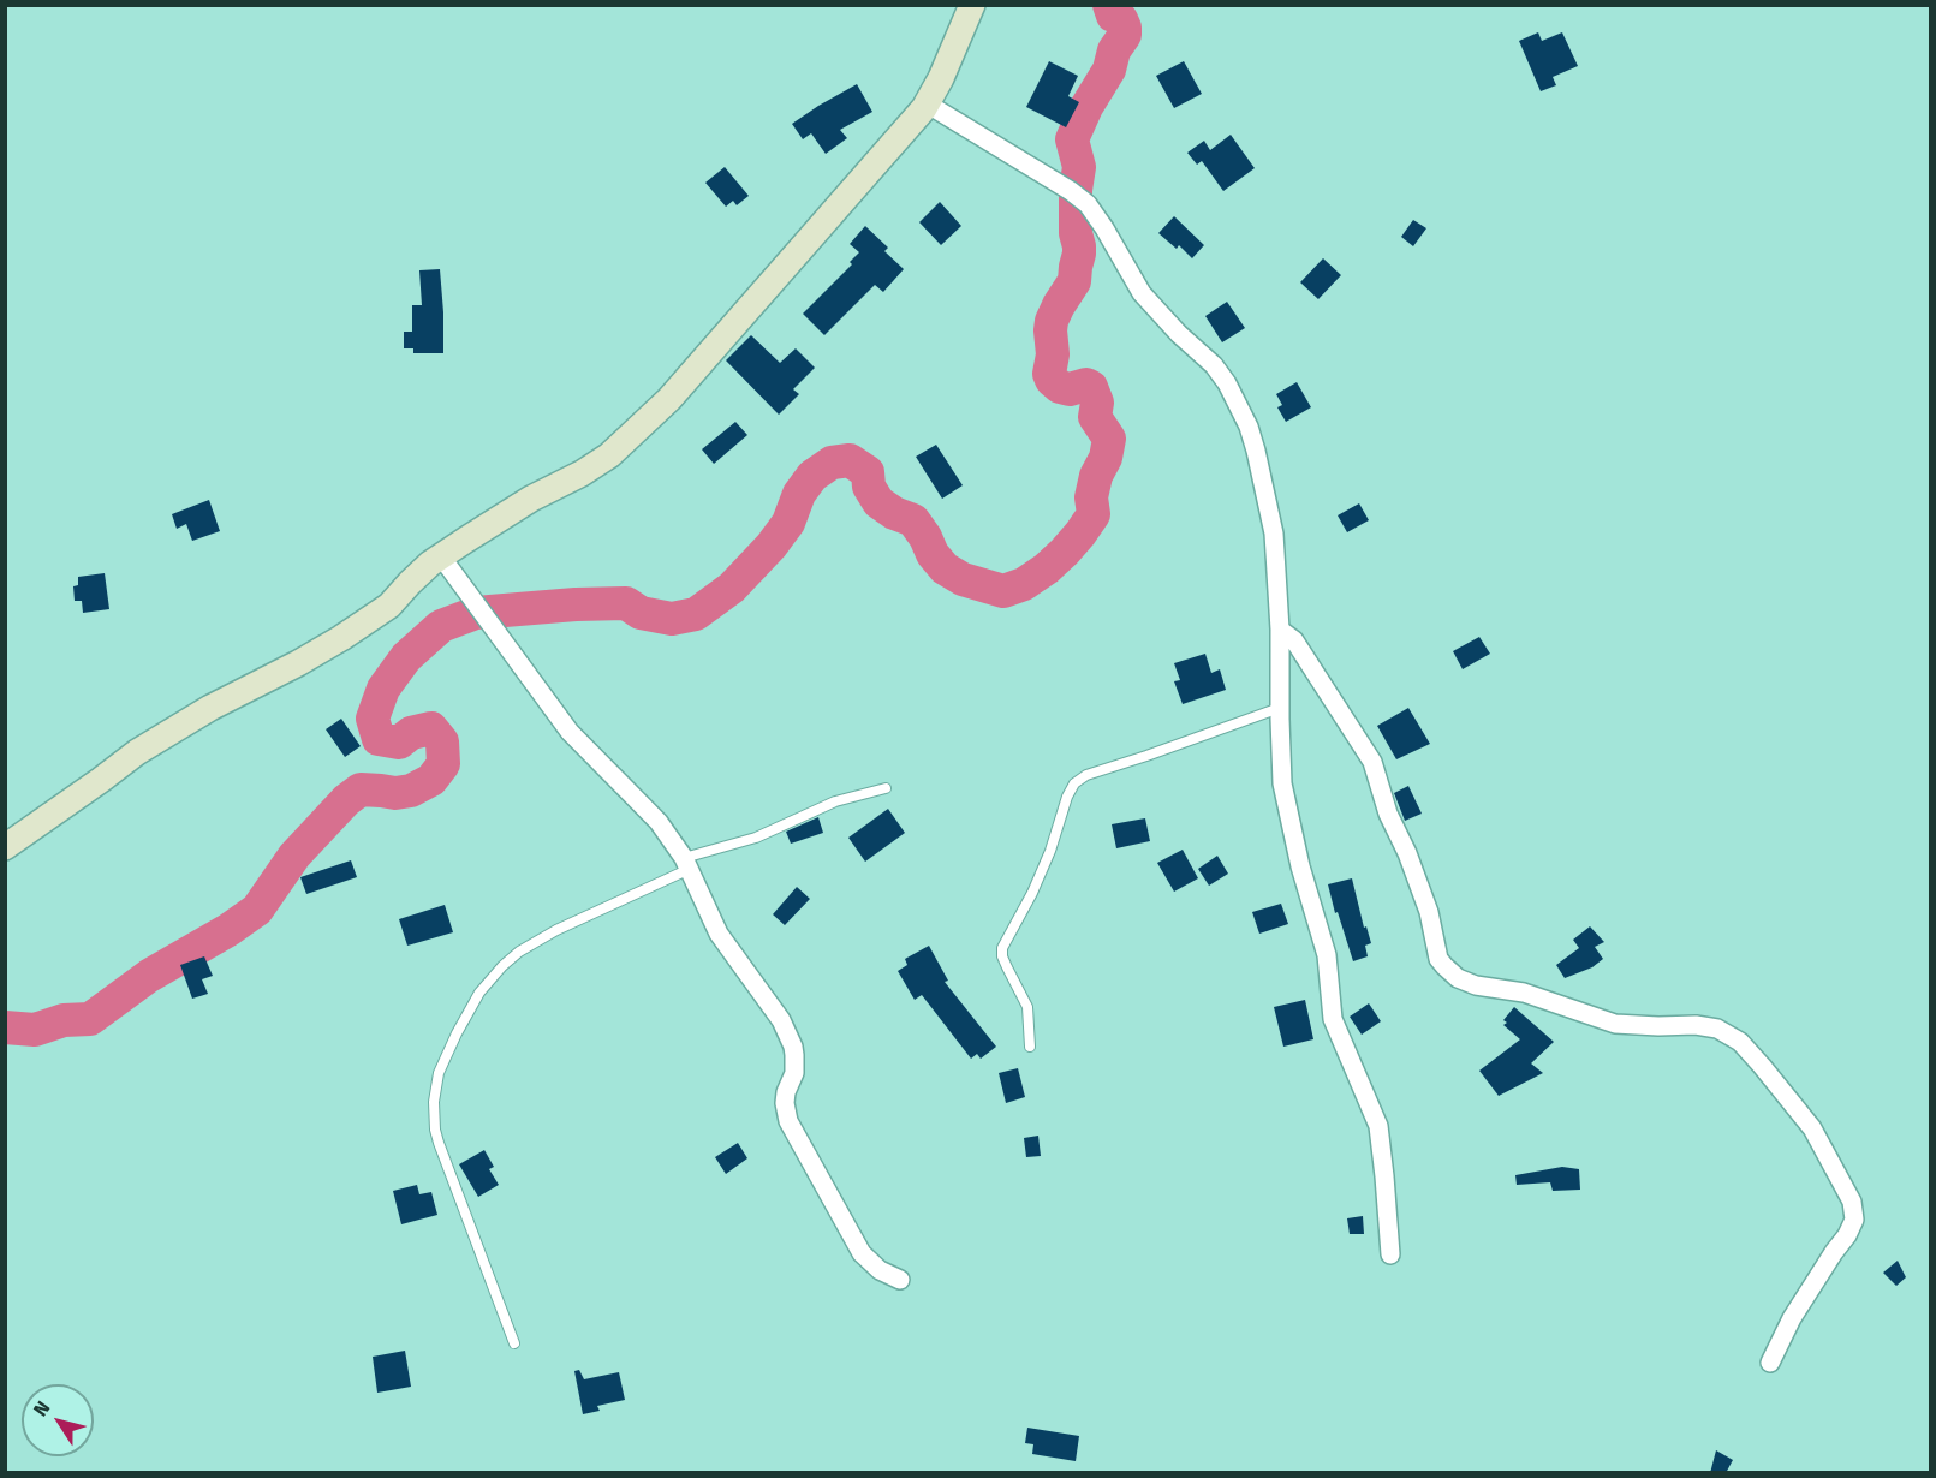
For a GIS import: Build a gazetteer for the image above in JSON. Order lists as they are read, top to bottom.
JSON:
{
  "north": "top left"
}
